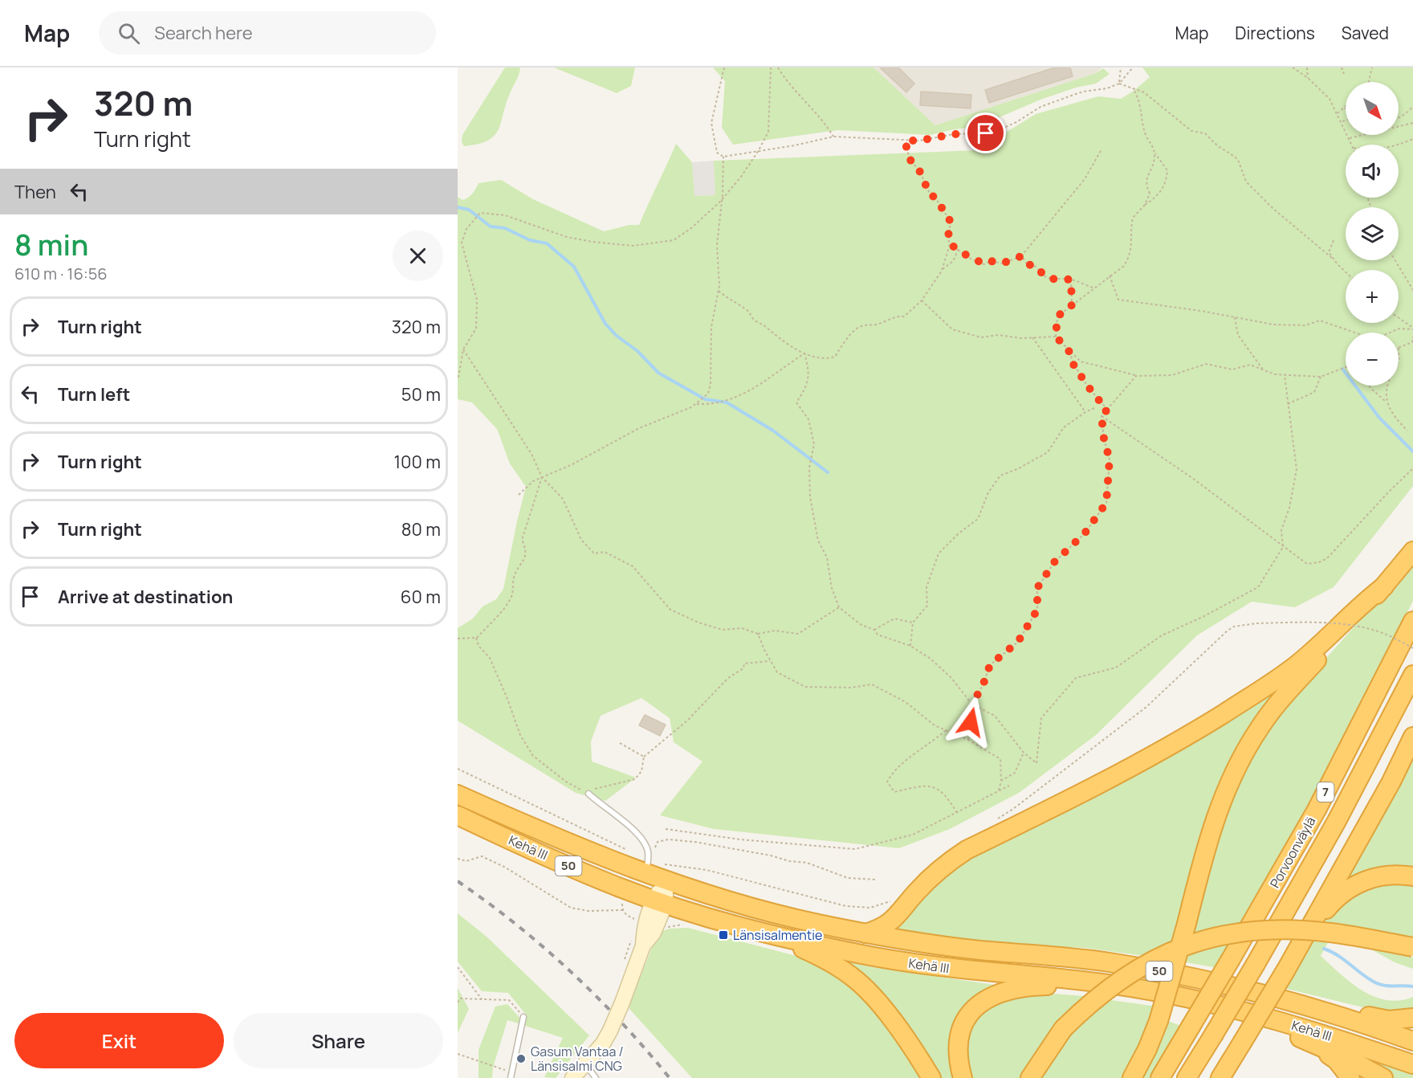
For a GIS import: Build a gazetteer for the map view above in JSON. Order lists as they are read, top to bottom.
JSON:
{
  "streets": {
    "highway": [
      "7",
      "Kehä III",
      "Porvoonväylä",
      "50"
    ]
  },
  "places": {
    "transit": ["Länsisalmentie"],
    "other": ["Gasum Vantaa / Länsisalmi CNG"]
  },
  "north": "bottom right",
  "page": {
    "header": "Map",
    "search": "Search here",
    "nav": ["Map", "Directions", "Saved"],
    "turn": ["320 m", "Turn right"],
    "map_buttons": ["+", "−"],
    "then": "Then",
    "heading": ["8 min", "610 m · 16:56"],
    "list": [
      {
        "name": "Turn right",
        "value": "320 m"
      },
      {
        "name": "Turn left",
        "value": "50 m"
      },
      {
        "name": "Turn right",
        "value": "100 m"
      },
      {
        "name": "Turn right",
        "value": "80 m"
      },
      {
        "name": "Arrive at destination",
        "value": "60 m"
      }
    ],
    "buttons": ["Exit", "Share"]
  }
}
